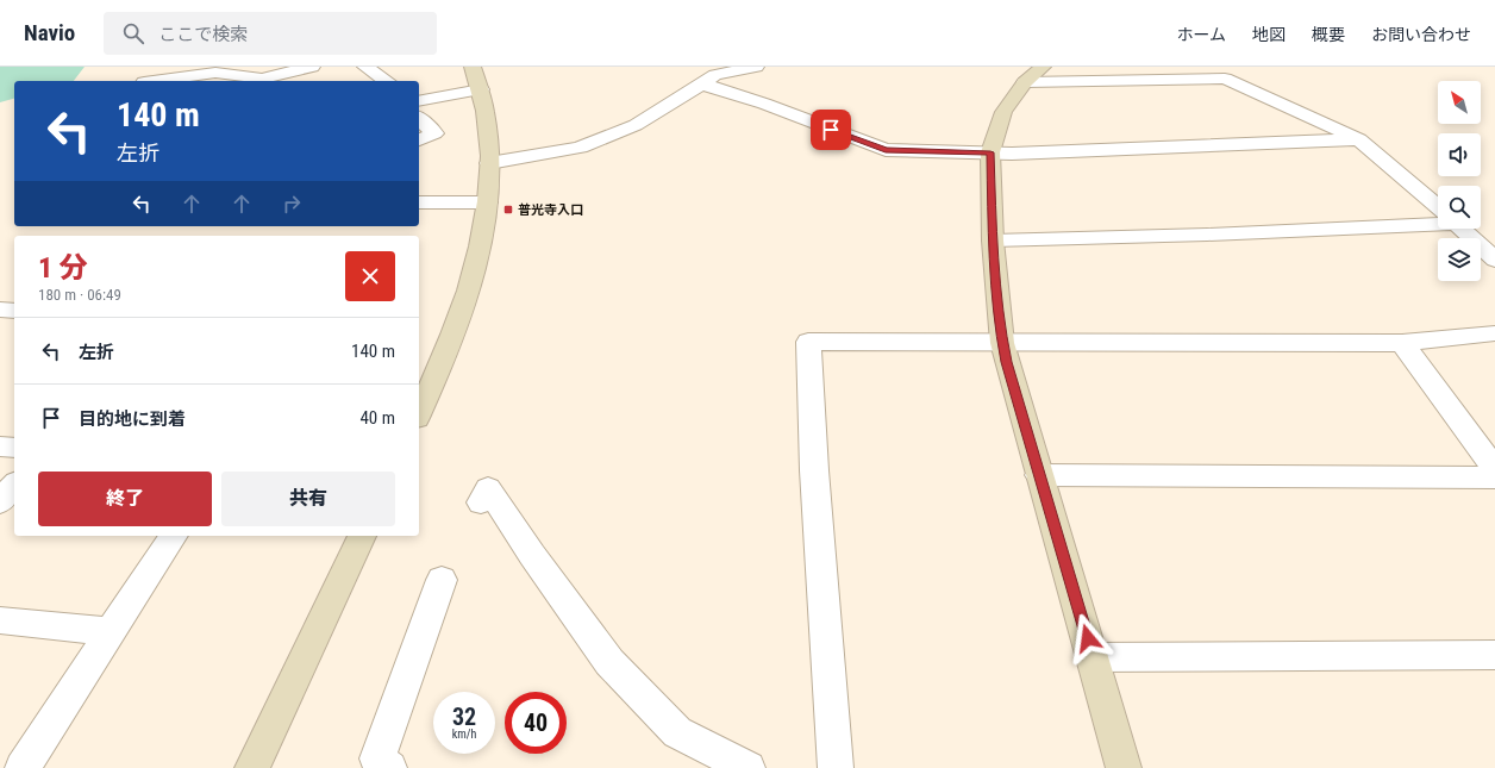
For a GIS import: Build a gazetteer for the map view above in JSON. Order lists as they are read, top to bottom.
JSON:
{
  "places": {
    "transit": ["普光寺入口"]
  },
  "north": "top left",
  "page": {
    "header": "Navio",
    "search": "ここで検索",
    "nav": [
      "ホーム",
      "地図",
      "概要",
      "お問い合わせ"
    ],
    "turn": ["140 m", "左折"],
    "heading": ["1 分", "180 m · 06:49"],
    "list": [
      {
        "name": "左折",
        "value": "140 m"
      },
      {
        "name": "目的地に到着",
        "value": "40 m"
      }
    ],
    "buttons": ["終了", "共有"],
    "speed": "32 km/h",
    "limit": "40"
  }
}
